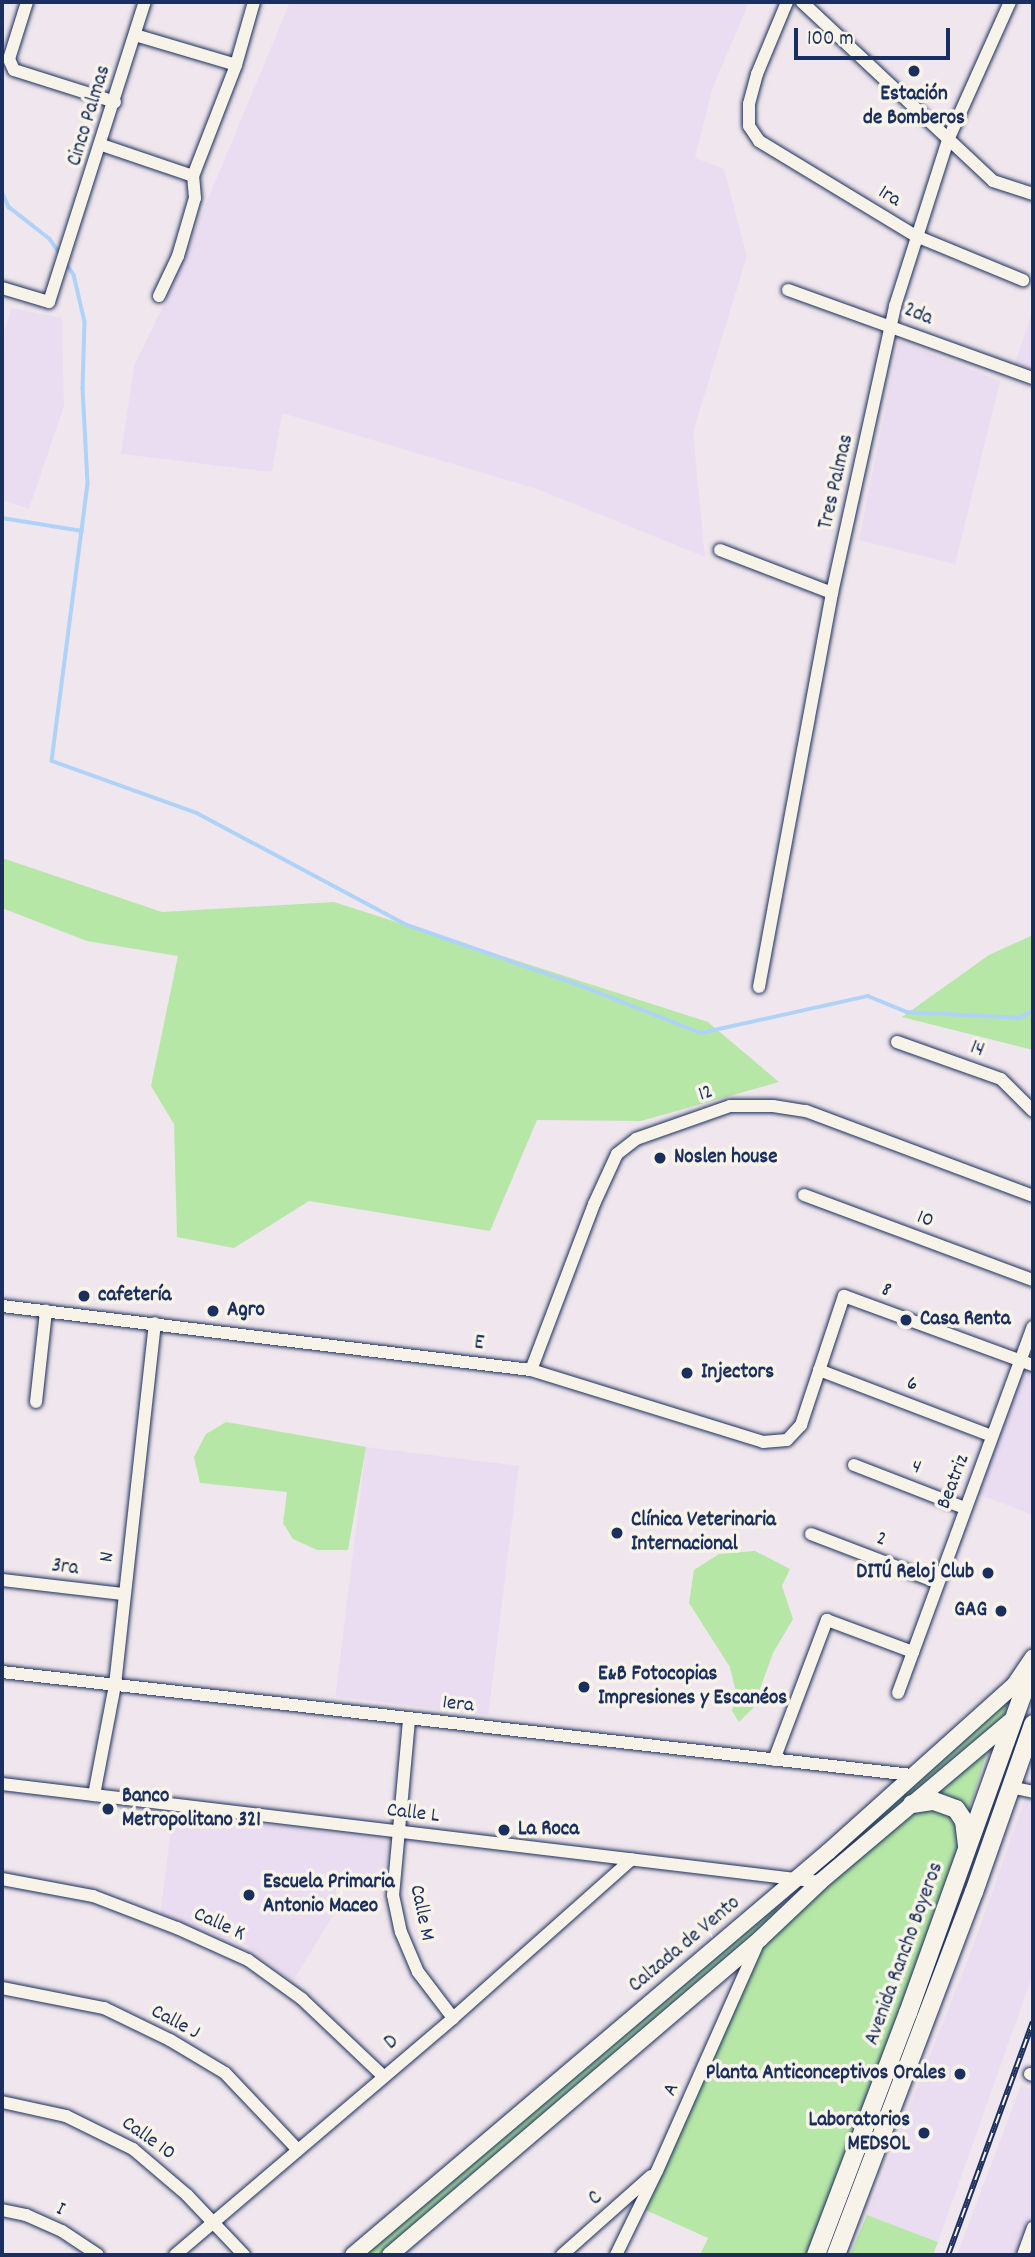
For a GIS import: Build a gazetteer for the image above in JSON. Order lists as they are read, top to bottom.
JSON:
{
  "streets": {
    "highway": ["Avenida Rancho Boyeros"],
    "main road": ["Calzada de Vento"],
    "street": [
      "Cinco Palmas",
      "1ra",
      "2da",
      "Tres Palmas",
      "14",
      "12",
      "10",
      "8",
      "E",
      "6",
      "4",
      "Beatriz",
      "2",
      "N",
      "3ra",
      "1era",
      "Calle L",
      "Calle M",
      "Calle K",
      "Calle J",
      "D",
      "A",
      "Calle 10",
      "C",
      "I"
    ]
  },
  "crossings": [
    ["1ra", "Tres Palmas"],
    ["2da", "Tres Palmas"],
    ["12", "E"],
    ["8", "E"],
    ["8", "Beatriz"],
    ["E", "6"],
    ["E", "N"],
    ["6", "Beatriz"],
    ["4", "Beatriz"],
    ["Beatriz", "2"],
    ["N", "3ra"],
    ["N", "1era"],
    ["N", "Calle L"],
    ["1era", "Calle M"],
    ["1era", "Calzada de Vento"],
    ["Calle L", "Calle M"],
    ["Calle L", "Calzada de Vento"],
    ["Calle L", "D"],
    ["Calle M", "D"],
    ["Calle K", "D"],
    ["Calzada de Vento", "Avenida Rancho Boyeros"],
    ["Calzada de Vento", "A"],
    ["Calle J", "D"],
    ["D", "Calle 10"],
    ["A", "C"]
  ],
  "places": [
    "Estación de Bomberos",
    "Noslen house",
    "cafetería",
    "Agro",
    "Casa Renta",
    "Injectors",
    "Clínica Veterinaria Internacional",
    "DITÚ Reloj Club",
    "GAG",
    "E&B Fotocopias Impresiones y Escanéos",
    "Banco Metropolitano 321",
    "La Roca",
    "Escuela Primaria Antonio Maceo",
    "Planta Anticonceptivos Orales",
    "Laboratorios MEDSOL"
  ],
  "scale_bar": "100 m"
}
